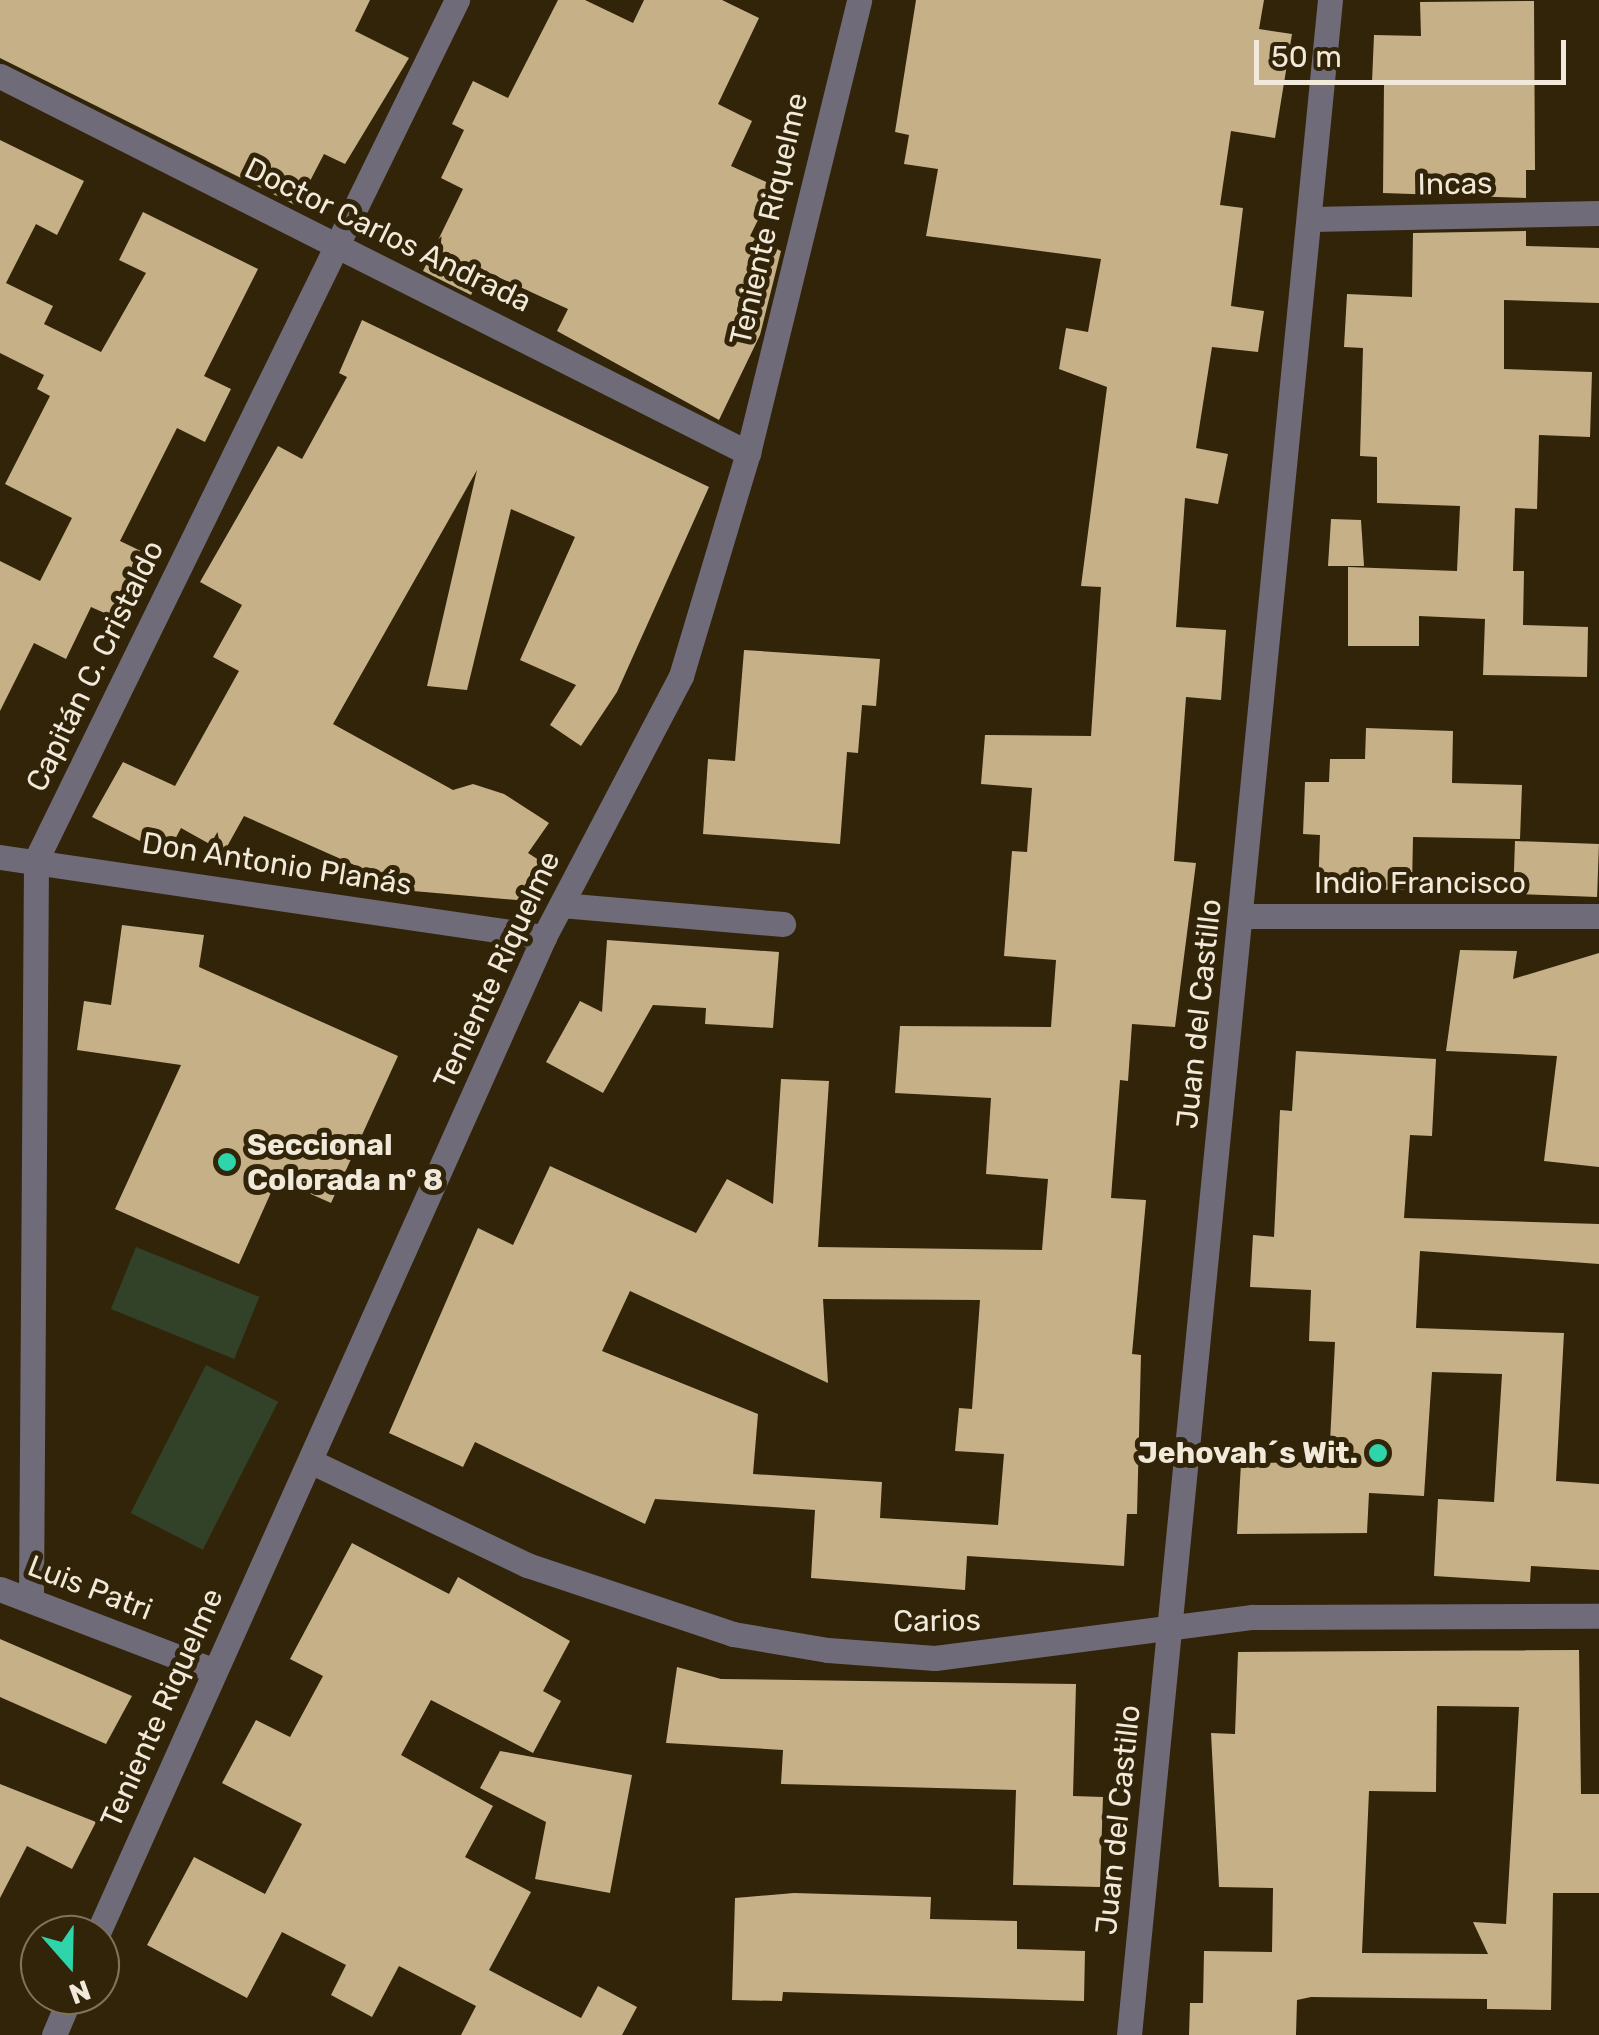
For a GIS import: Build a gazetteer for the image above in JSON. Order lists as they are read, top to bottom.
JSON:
{
  "streets": {
    "street": [
      "Incas",
      "Teniente Riquelme",
      "Doctor Carlos Andrada",
      "Capitán C. Cristaldo",
      "Don Antonio Planás",
      "Indio Francisco",
      "Juan del Castillo",
      "Luis Patri",
      "Carios"
    ]
  },
  "crossings": [
    ["Incas", "Juan del Castillo"],
    ["Teniente Riquelme", "Doctor Carlos Andrada"],
    ["Teniente Riquelme", "Don Antonio Planás"],
    ["Teniente Riquelme", "Luis Patri"],
    ["Teniente Riquelme", "Carios"],
    ["Doctor Carlos Andrada", "Capitán C. Cristaldo"],
    ["Capitán C. Cristaldo", "Don Antonio Planás"],
    ["Capitán C. Cristaldo", "Luis Patri"],
    ["Indio Francisco", "Juan del Castillo"],
    ["Juan del Castillo", "Carios"]
  ],
  "places": ["Seccional Colorada nº 8", "Jehovah´s Wit."],
  "scale_bar": "50 m",
  "north": "bottom"
}
